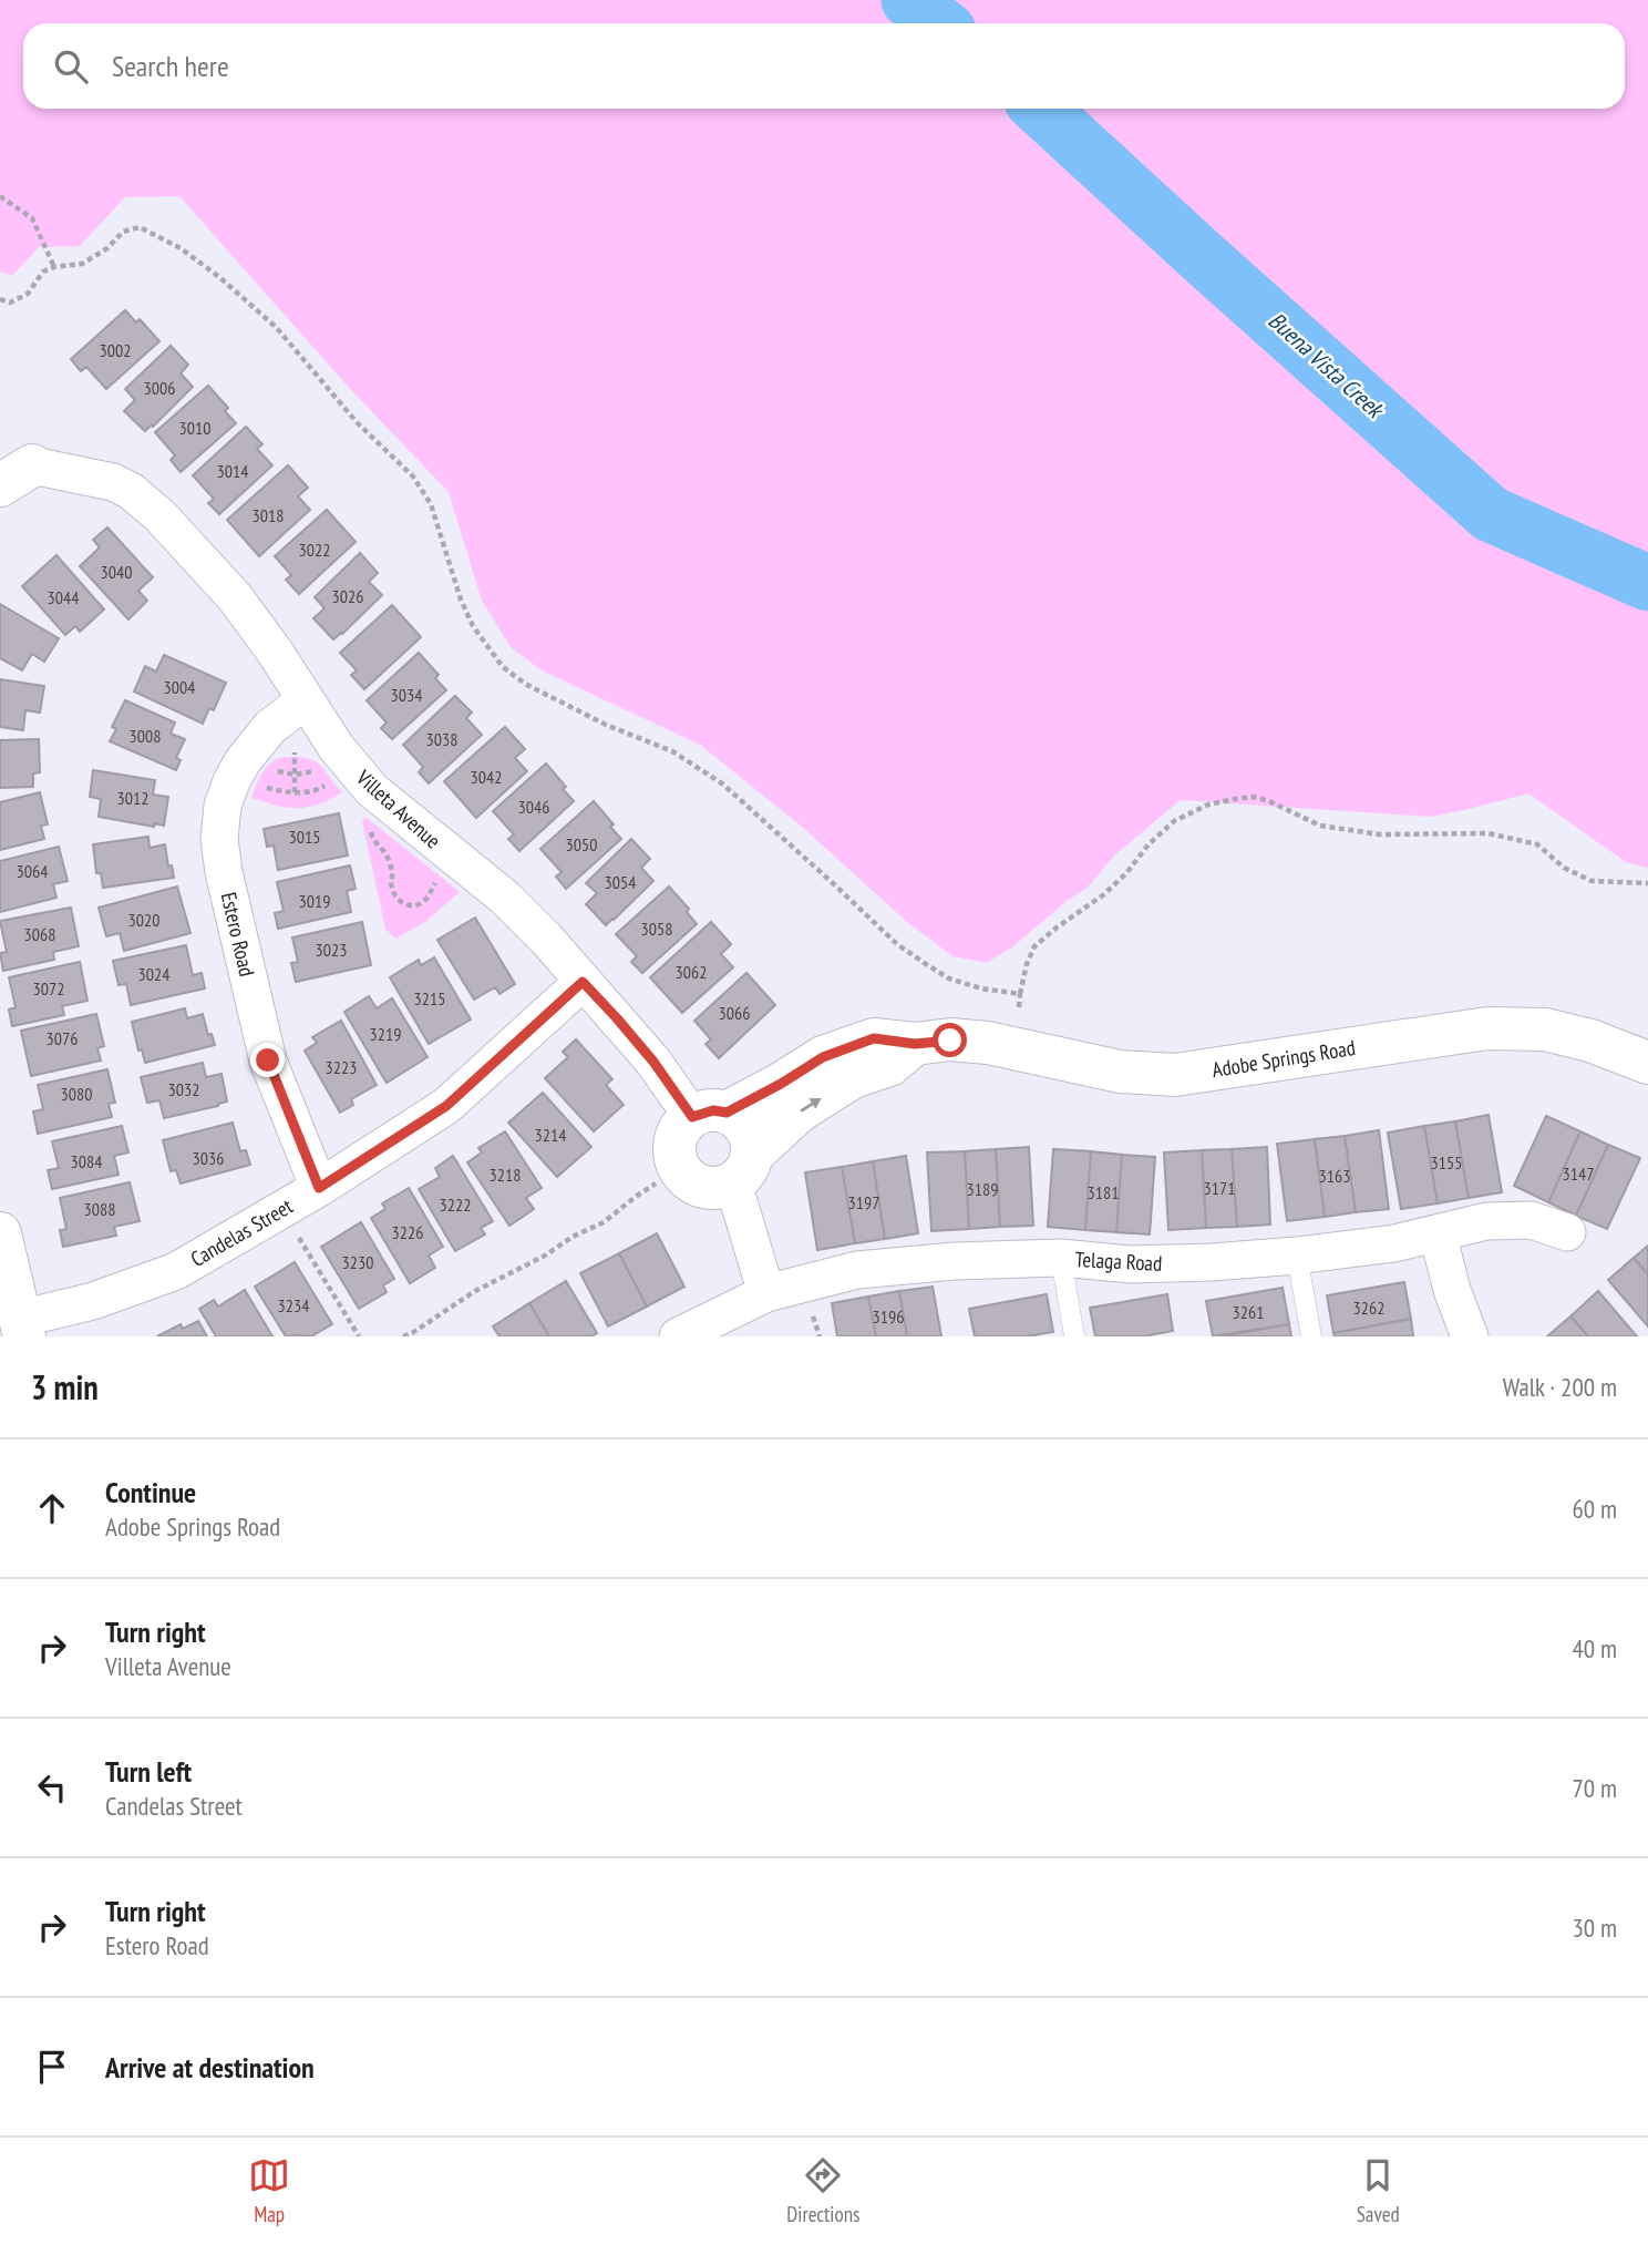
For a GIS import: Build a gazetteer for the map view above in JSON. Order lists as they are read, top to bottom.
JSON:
{
  "streets": {
    "street": [
      "Villeta Avenue",
      "Estero Road",
      "Adobe Springs Road",
      "Candelas Street",
      "Telaga Road"
    ]
  },
  "crossings": [
    ["Villeta Avenue", "Estero Road"],
    ["Villeta Avenue", "Adobe Springs Road"],
    ["Villeta Avenue", "Candelas Street"],
    ["Estero Road", "Candelas Street"]
  ],
  "water": ["Buena Vista Creek"],
  "house_numbers": [
    "3002",
    "3006",
    "3010",
    "3014",
    "3018",
    "3022",
    "3040",
    "3026",
    "3044",
    "3004",
    "3034",
    "3008",
    "3038",
    "3042",
    "3012",
    "3046",
    "3015",
    "3050",
    "3064",
    "3054",
    "3019",
    "3020",
    "3058",
    "3068",
    "3023",
    "3062",
    "3024",
    "3072",
    "3215",
    "3066",
    "3219",
    "3076",
    "3223",
    "3032",
    "3080",
    "3214",
    "3036",
    "3084",
    "3155",
    "3147",
    "3218",
    "3163",
    "3171",
    "3189",
    "3181",
    "3197",
    "3222",
    "3088",
    "3226",
    "3230",
    "3234",
    "3262",
    "3261",
    "3196"
  ],
  "page": {
    "search": "Search here",
    "heading": ["3 min", "Walk · 200 m"],
    "list": [
      ["Continue", "Adobe Springs Road", "60 m"],
      ["Turn right", "Villeta Avenue", "40 m"],
      ["Turn left", "Candelas Street", "70 m"],
      ["Turn right", "Estero Road", "30 m"],
      "Arrive at destination"
    ],
    "nav": ["Map", "Directions", "Saved"]
  }
}
